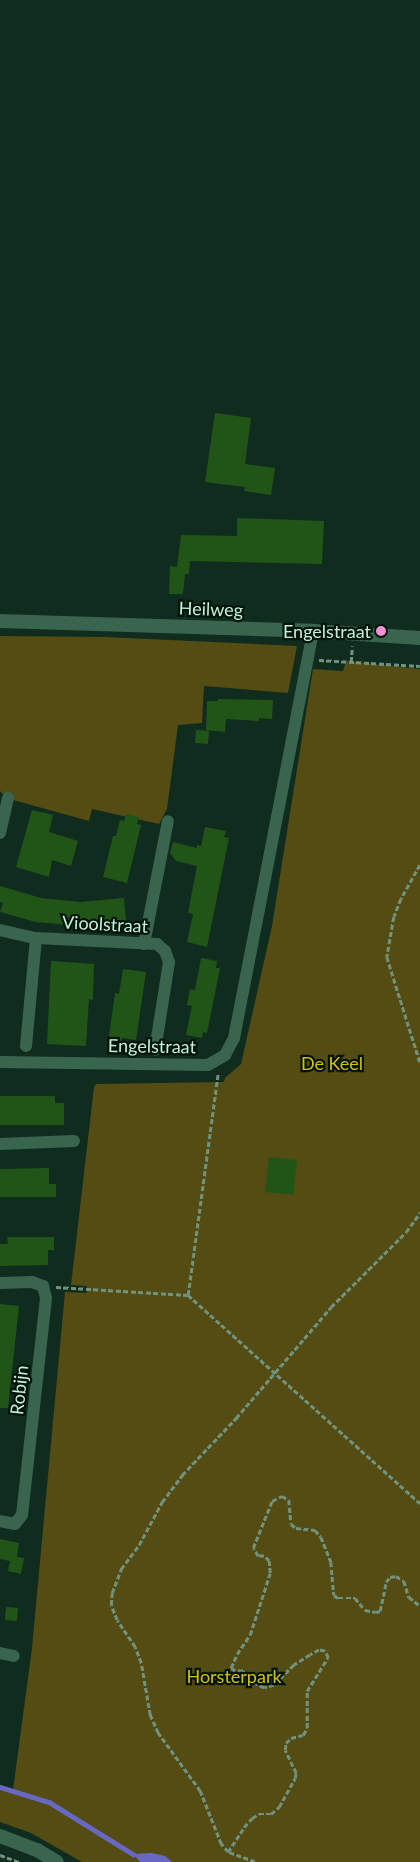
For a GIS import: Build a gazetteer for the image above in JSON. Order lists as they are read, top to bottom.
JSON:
{
  "streets": {
    "street": [
      "Heilweg",
      "Vioolstraat",
      "Engelstraat",
      "Robijn"
    ]
  },
  "crossings": [
    ["Heilweg", "Engelstraat"]
  ],
  "parks": ["De Keel", "Horsterpark"],
  "places": ["Engelstraat"]
}
